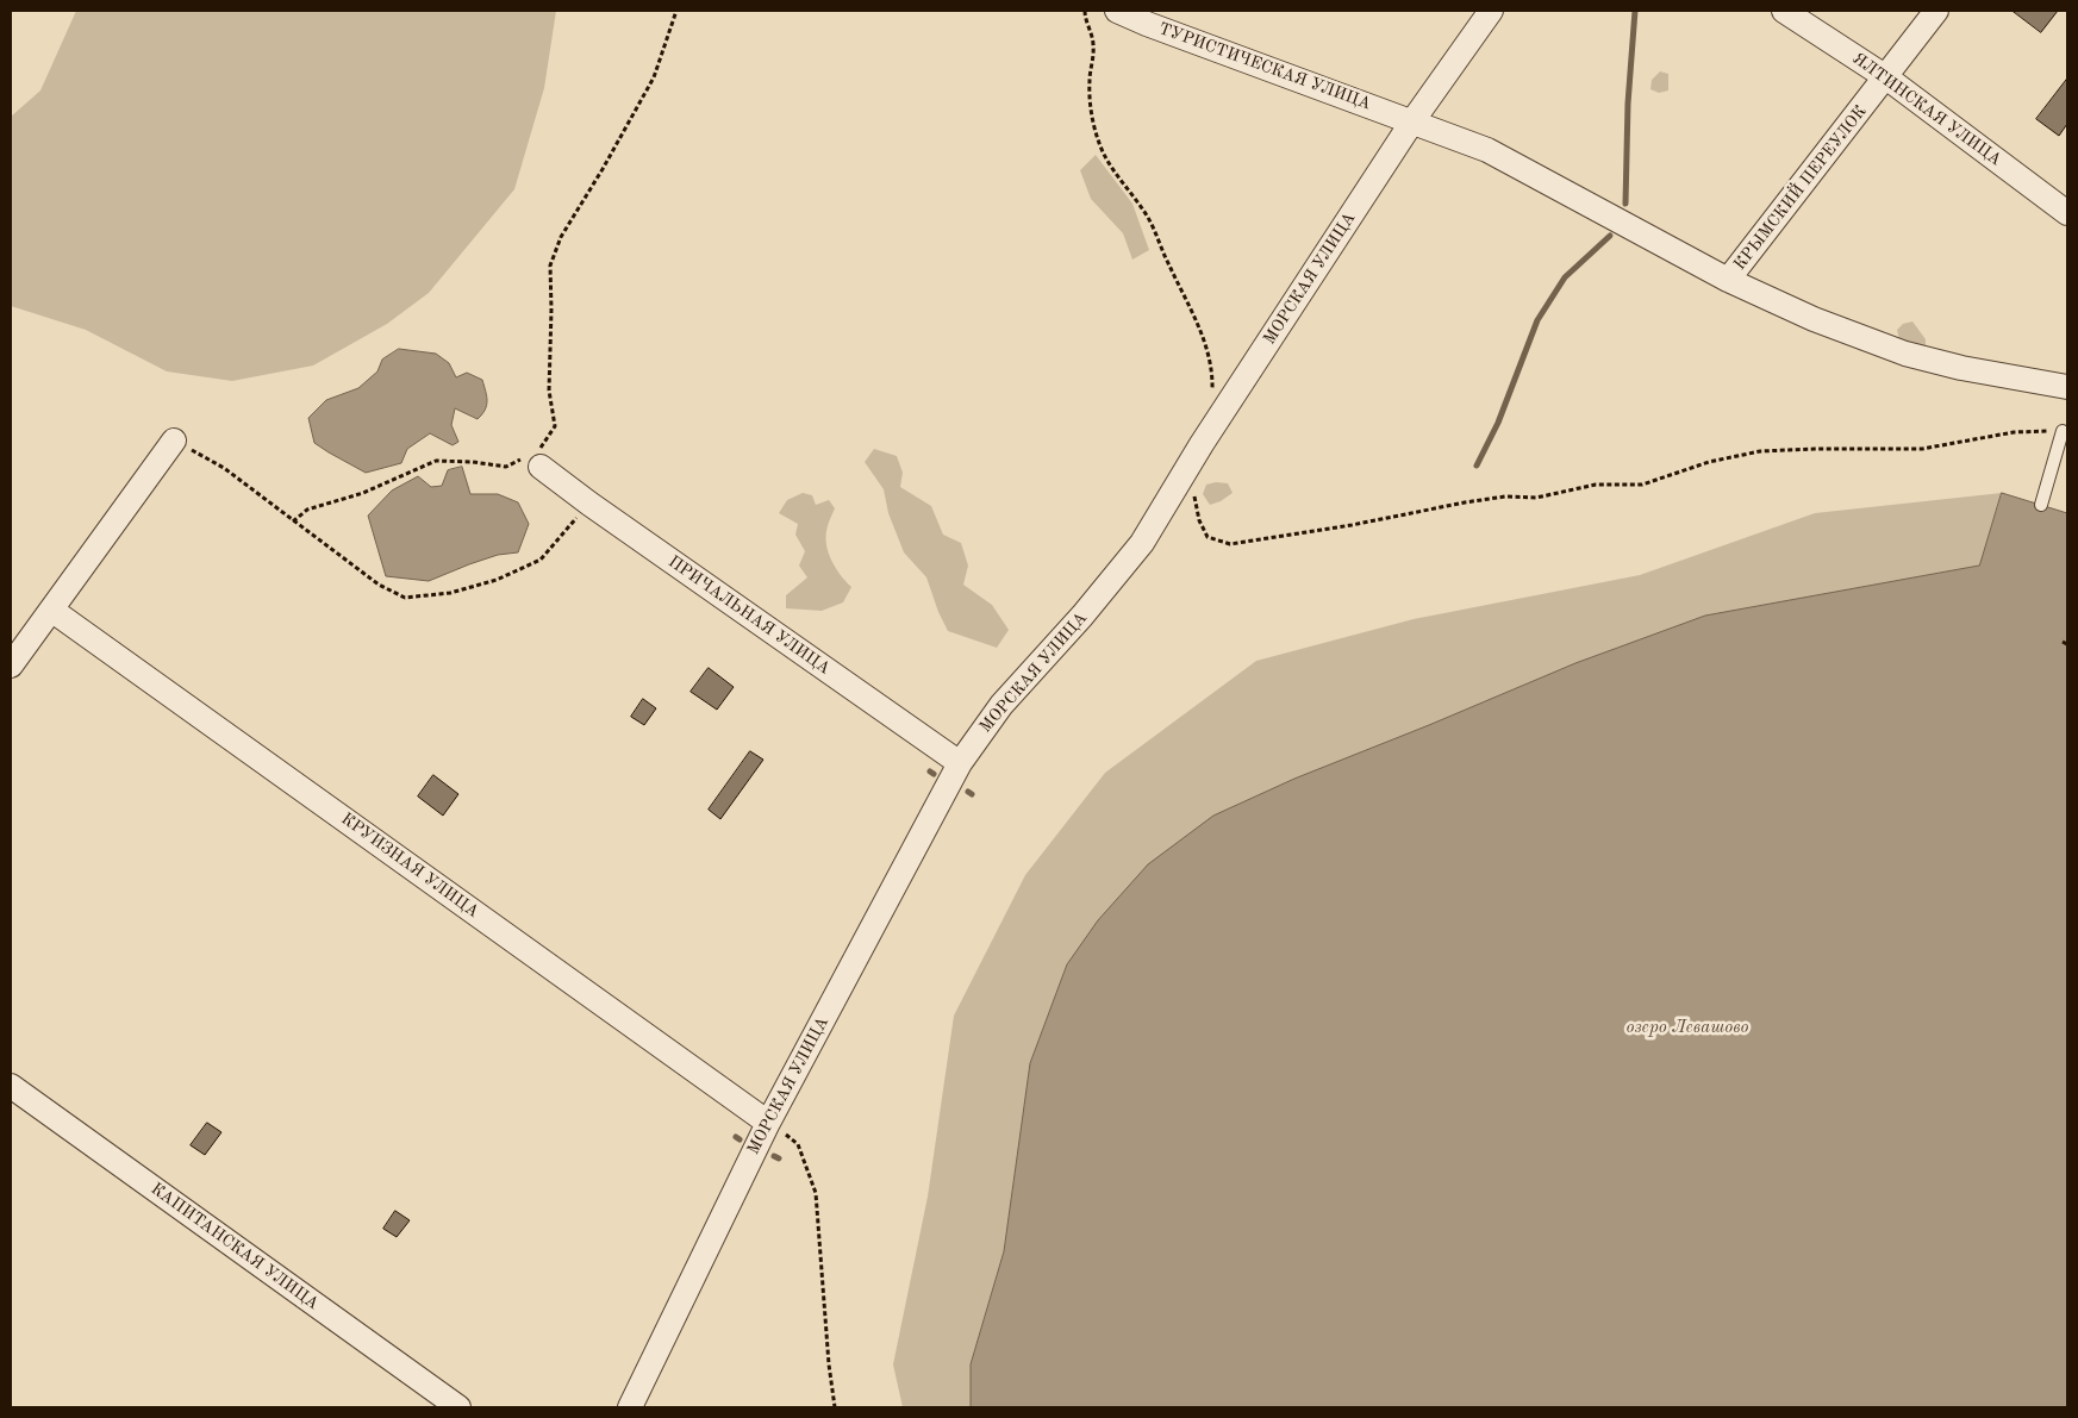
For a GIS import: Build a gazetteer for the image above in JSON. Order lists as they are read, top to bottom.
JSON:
{
  "streets": {
    "street": [
      "ТУРИСТИЧЕСКАЯ УЛИЦА",
      "ЯЛТИНСКАЯ УЛИЦА",
      "КРЫМСКИЙ ПЕРЕУЛОК",
      "МОРСКАЯ УЛИЦА",
      "ПРИЧАЛЬНАЯ УЛИЦА",
      "КРУИЗНАЯ УЛИЦА",
      "КАПИТАНСКАЯ УЛИЦА"
    ]
  },
  "crossings": [
    ["ТУРИСТИЧЕСКАЯ УЛИЦА", "КРЫМСКИЙ ПЕРЕУЛОК"],
    ["ТУРИСТИЧЕСКАЯ УЛИЦА", "МОРСКАЯ УЛИЦА"],
    ["ЯЛТИНСКАЯ УЛИЦА", "КРЫМСКИЙ ПЕРЕУЛОК"],
    ["МОРСКАЯ УЛИЦА", "ПРИЧАЛЬНАЯ УЛИЦА"],
    ["МОРСКАЯ УЛИЦА", "КРУИЗНАЯ УЛИЦА"]
  ],
  "water": ["озеро Левашово"]
}
